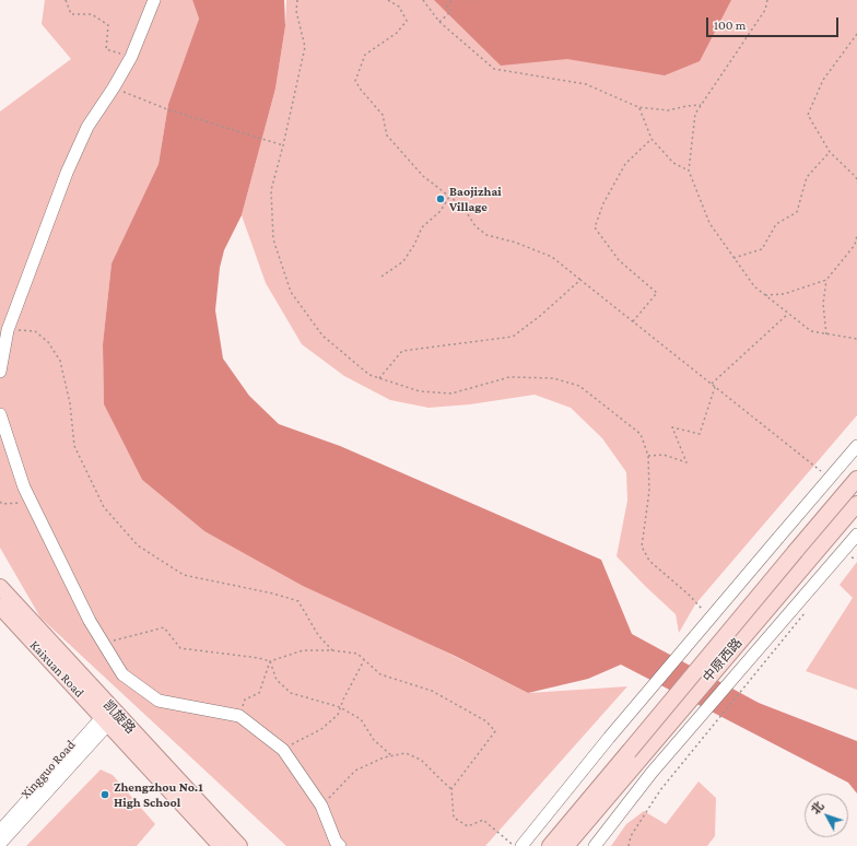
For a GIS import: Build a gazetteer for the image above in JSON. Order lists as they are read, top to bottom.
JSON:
{
  "streets": {
    "main road": ["中原西路", "Kaixuan Road", "凯旋路"],
    "street": ["Xingguo Road"]
  },
  "crossings": [
    ["Kaixuan Road", "凯旋路"],
    ["Kaixuan Road", "Xingguo Road"],
    ["凯旋路", "Xingguo Road"]
  ],
  "places": ["Baojizhai Village", "Zhengzhou No.1 High School"],
  "scale_bar": "100 m",
  "north": "top left"
}
